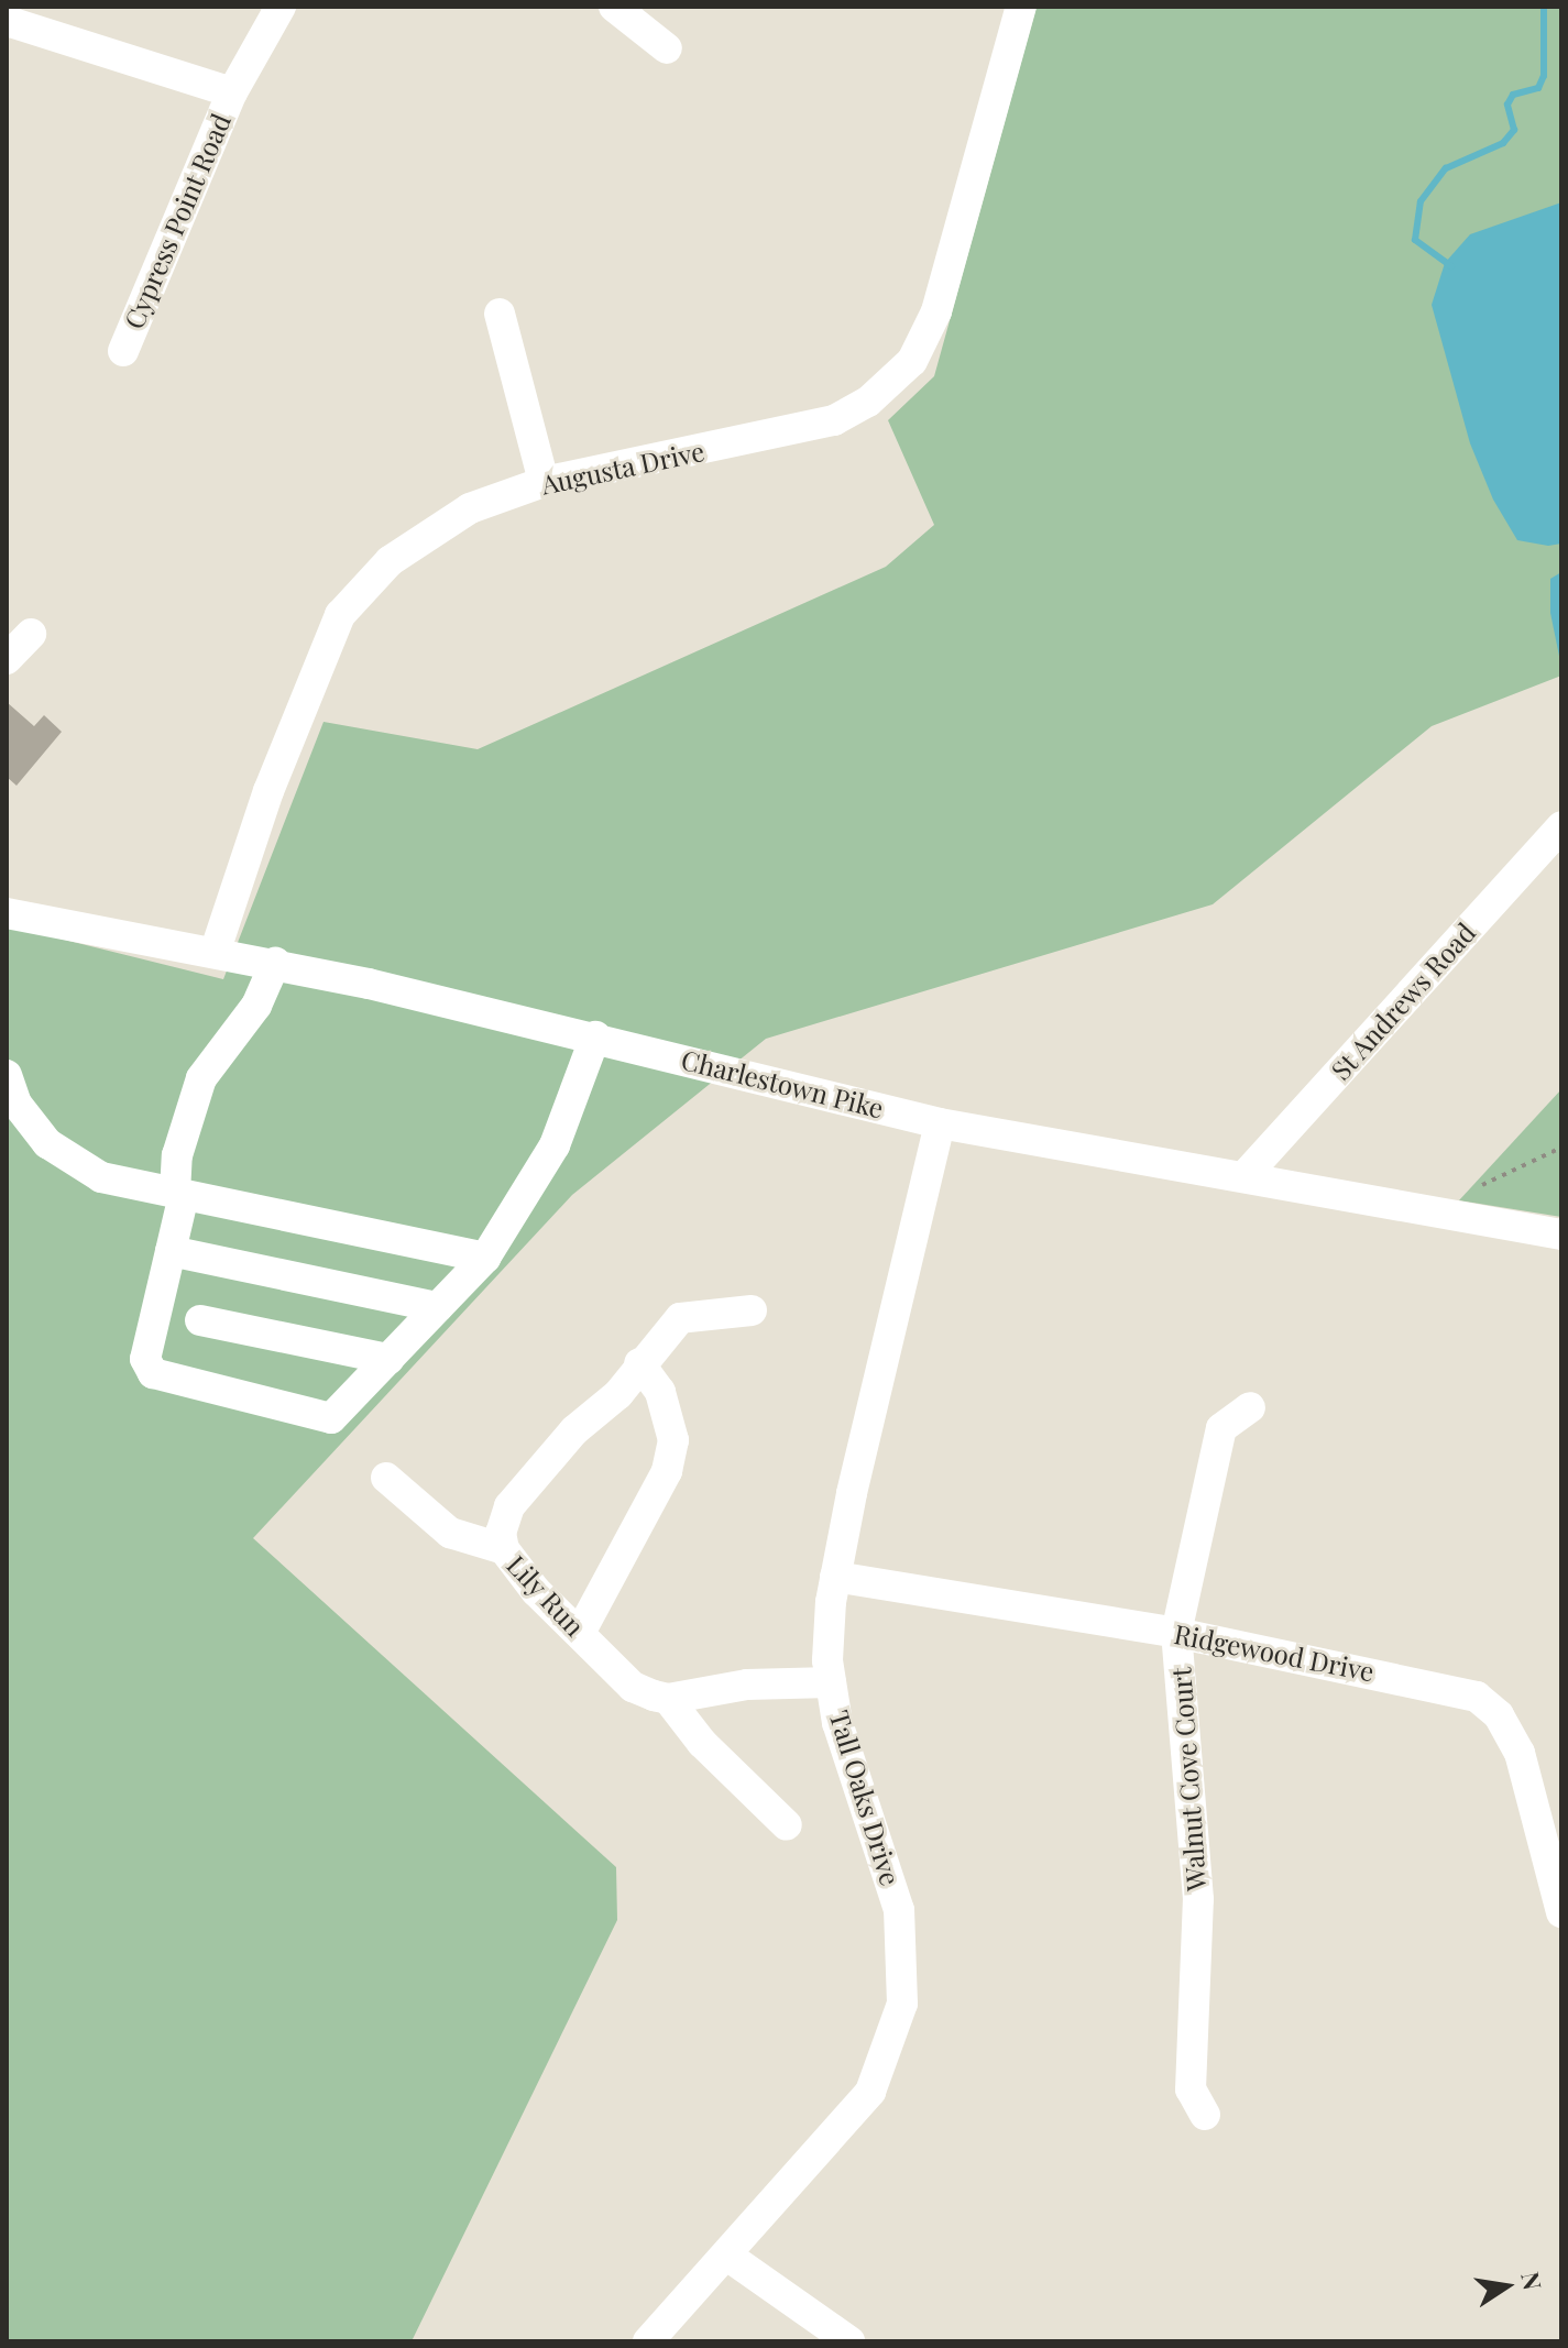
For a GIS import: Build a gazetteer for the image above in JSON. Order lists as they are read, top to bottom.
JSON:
{
  "streets": {
    "street": [
      "Cypress Point Road",
      "Augusta Drive",
      "St Andrews Road",
      "Charlestown Pike",
      "Lily Run",
      "Ridgewood Drive",
      "Walnut Cove Court",
      "Tall Oaks Drive"
    ]
  },
  "crossings": [
    ["Augusta Drive", "Charlestown Pike"],
    ["St Andrews Road", "Charlestown Pike"],
    ["Charlestown Pike", "Tall Oaks Drive"],
    ["Ridgewood Drive", "Walnut Cove Court"],
    ["Ridgewood Drive", "Tall Oaks Drive"]
  ],
  "north": "right"
}
